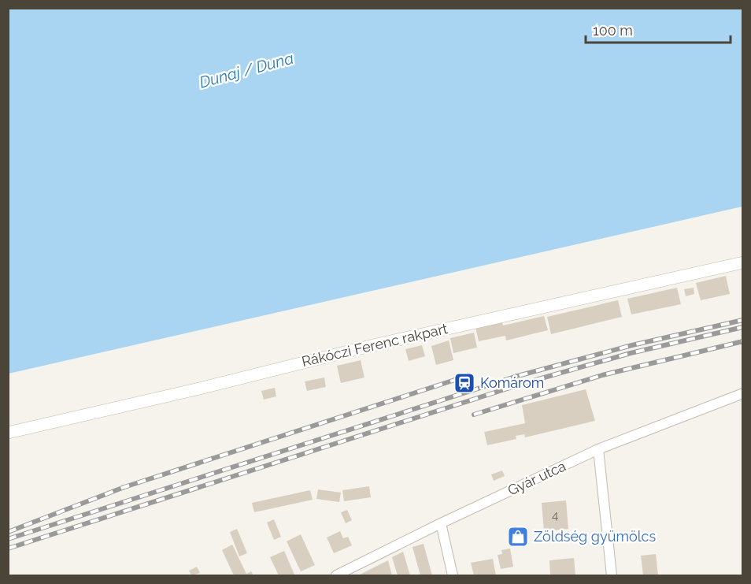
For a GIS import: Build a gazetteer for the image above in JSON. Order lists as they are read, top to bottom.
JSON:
{
  "streets": {
    "street": ["Rákóczi Ferenc rakpart", "Gyár utca"]
  },
  "water": ["Dunaj / Duna"],
  "places": {
    "station": ["Komárom"],
    "shop": ["Zöldség gyümölcs"]
  },
  "house_numbers": ["4"],
  "scale_bar": "100 m"
}
